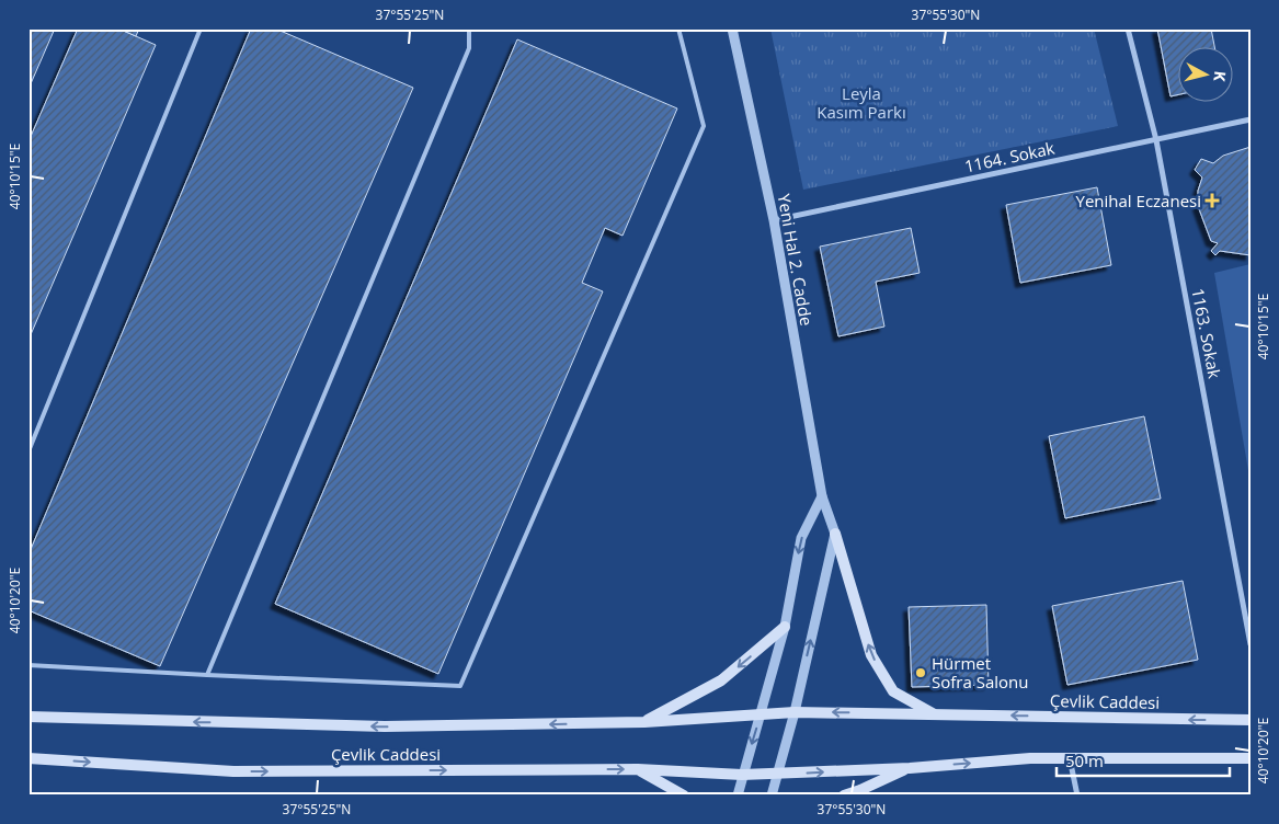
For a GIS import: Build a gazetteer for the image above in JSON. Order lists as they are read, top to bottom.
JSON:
{
  "streets": {
    "main road": ["Çevlik Caddesi"],
    "street": ["1164. Sokak", "Yeni Hal 2. Cadde", "1163. Sokak"]
  },
  "crossings": [
    ["1164. Sokak", "Yeni Hal 2. Cadde"],
    ["1164. Sokak", "1163. Sokak"]
  ],
  "parks": ["Leyla Kasım Parkı"],
  "places": {
    "health": ["Yenihal Eczanesi"],
    "other": ["Hürmet Sofra Salonu"]
  },
  "scale_bar": "50 m",
  "north": "right",
  "coordinates": [
    "37°55'25\"N",
    "37°55'30\"N",
    "40°10'15\"E",
    "40°10'20\"E"
  ]
}
